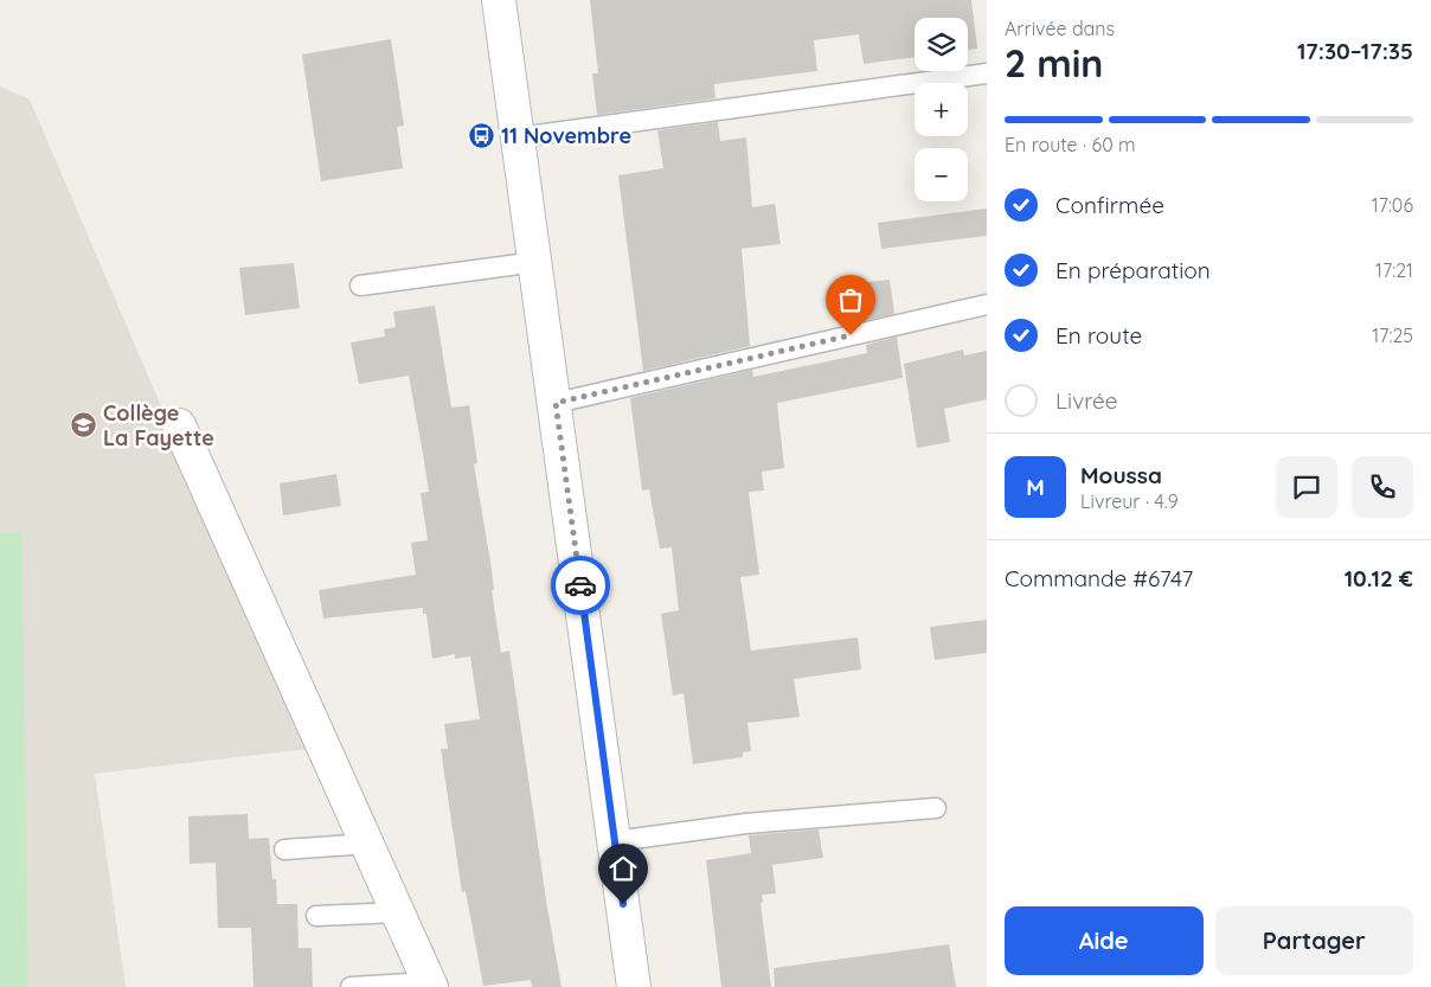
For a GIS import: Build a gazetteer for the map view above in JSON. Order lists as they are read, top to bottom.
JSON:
{
  "places": {
    "bus stop": ["11 Novembre"],
    "school or university": ["Collège La Fayette"]
  },
  "page": {
    "heading": ["2 min", "Arrivée dans", "17:30–17:35"],
    "panel": [
      "Moussa",
      "Livreur · 4.9",
      "Commande #6747",
      "10.12 €"
    ],
    "map_buttons": ["+", "−"],
    "bar": "En route · 60 m",
    "list": [
      ["Confirmée", "17:06"],
      ["En préparation", "17:21"],
      ["En route", "17:25"],
      "Livrée"
    ],
    "round": "M",
    "buttons": ["Aide", "Partager"]
  }
}
